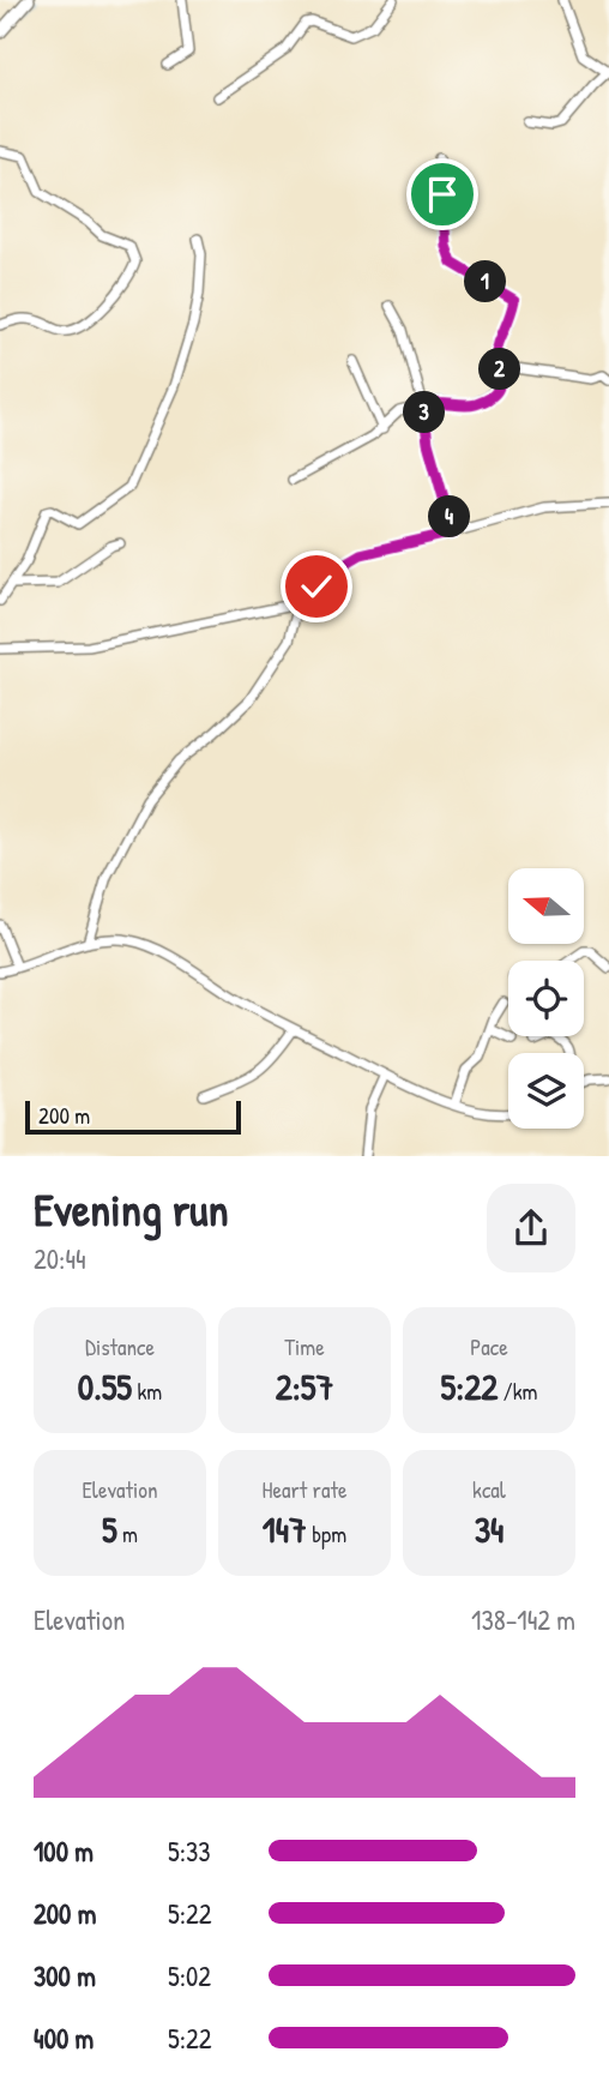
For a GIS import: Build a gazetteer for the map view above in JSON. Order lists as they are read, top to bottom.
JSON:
{
  "scale_bar": "200 m",
  "north": "left",
  "page": {
    "pins": [
      "1",
      "2",
      "3",
      "4"
    ],
    "scale": "200 m",
    "heading": ["Evening run", "20:44"],
    "stats": [
      ["Distance", "0.55 km"],
      ["Time", "2:57"],
      ["Pace", "5:22 /km"],
      ["Elevation", "5 m"],
      ["Heart rate", "147 bpm"],
      ["kcal", "34"]
    ],
    "chart": ["Elevation", "138–142 m"],
    "list": [
      {
        "name": "100 m",
        "note": "5:33"
      },
      {
        "name": "200 m",
        "note": "5:22"
      },
      {
        "name": "300 m",
        "note": "5:02"
      },
      {
        "name": "400 m",
        "note": "5:22"
      }
    ]
  }
}
